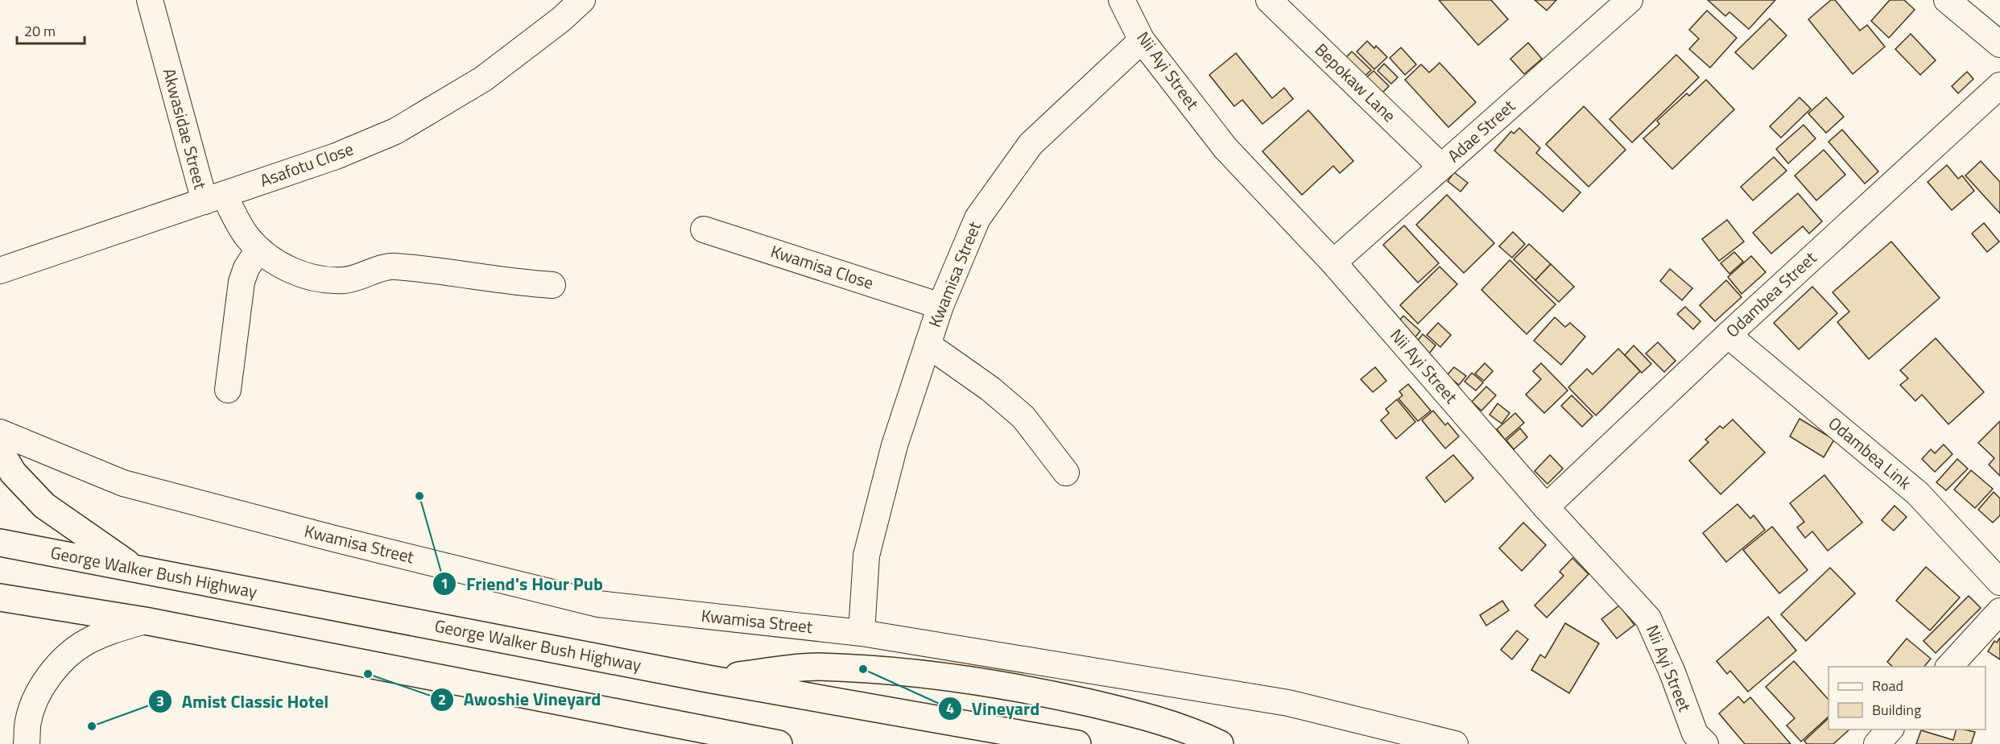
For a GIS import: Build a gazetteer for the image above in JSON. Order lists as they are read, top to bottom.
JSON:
{
  "streets": {
    "highway": ["George Walker Bush Highway"],
    "street": [
      "Nii Ayi Street",
      "Bepokaw Lane",
      "Akwasidae Street",
      "Adae Street",
      "Asafotu Close",
      "Kwamisa Close",
      "Kwamisa Street",
      "Odambea Street",
      "Odambea Link"
    ]
  },
  "crossings": [
    ["Nii Ayi Street", "Adae Street"],
    ["Nii Ayi Street", "Kwamisa Street"],
    ["Nii Ayi Street", "Odambea Street"],
    ["Bepokaw Lane", "Adae Street"],
    ["Akwasidae Street", "Asafotu Close"],
    ["Kwamisa Close", "Kwamisa Street"],
    ["Odambea Street", "Odambea Link"]
  ],
  "places": [
    "Friend's Hour Pub",
    "Vineyard",
    "Awoshie Vineyard",
    "Amist Classic Hotel"
  ],
  "legend": ["Road", "Building"],
  "scale_bar": "20 m"
}
